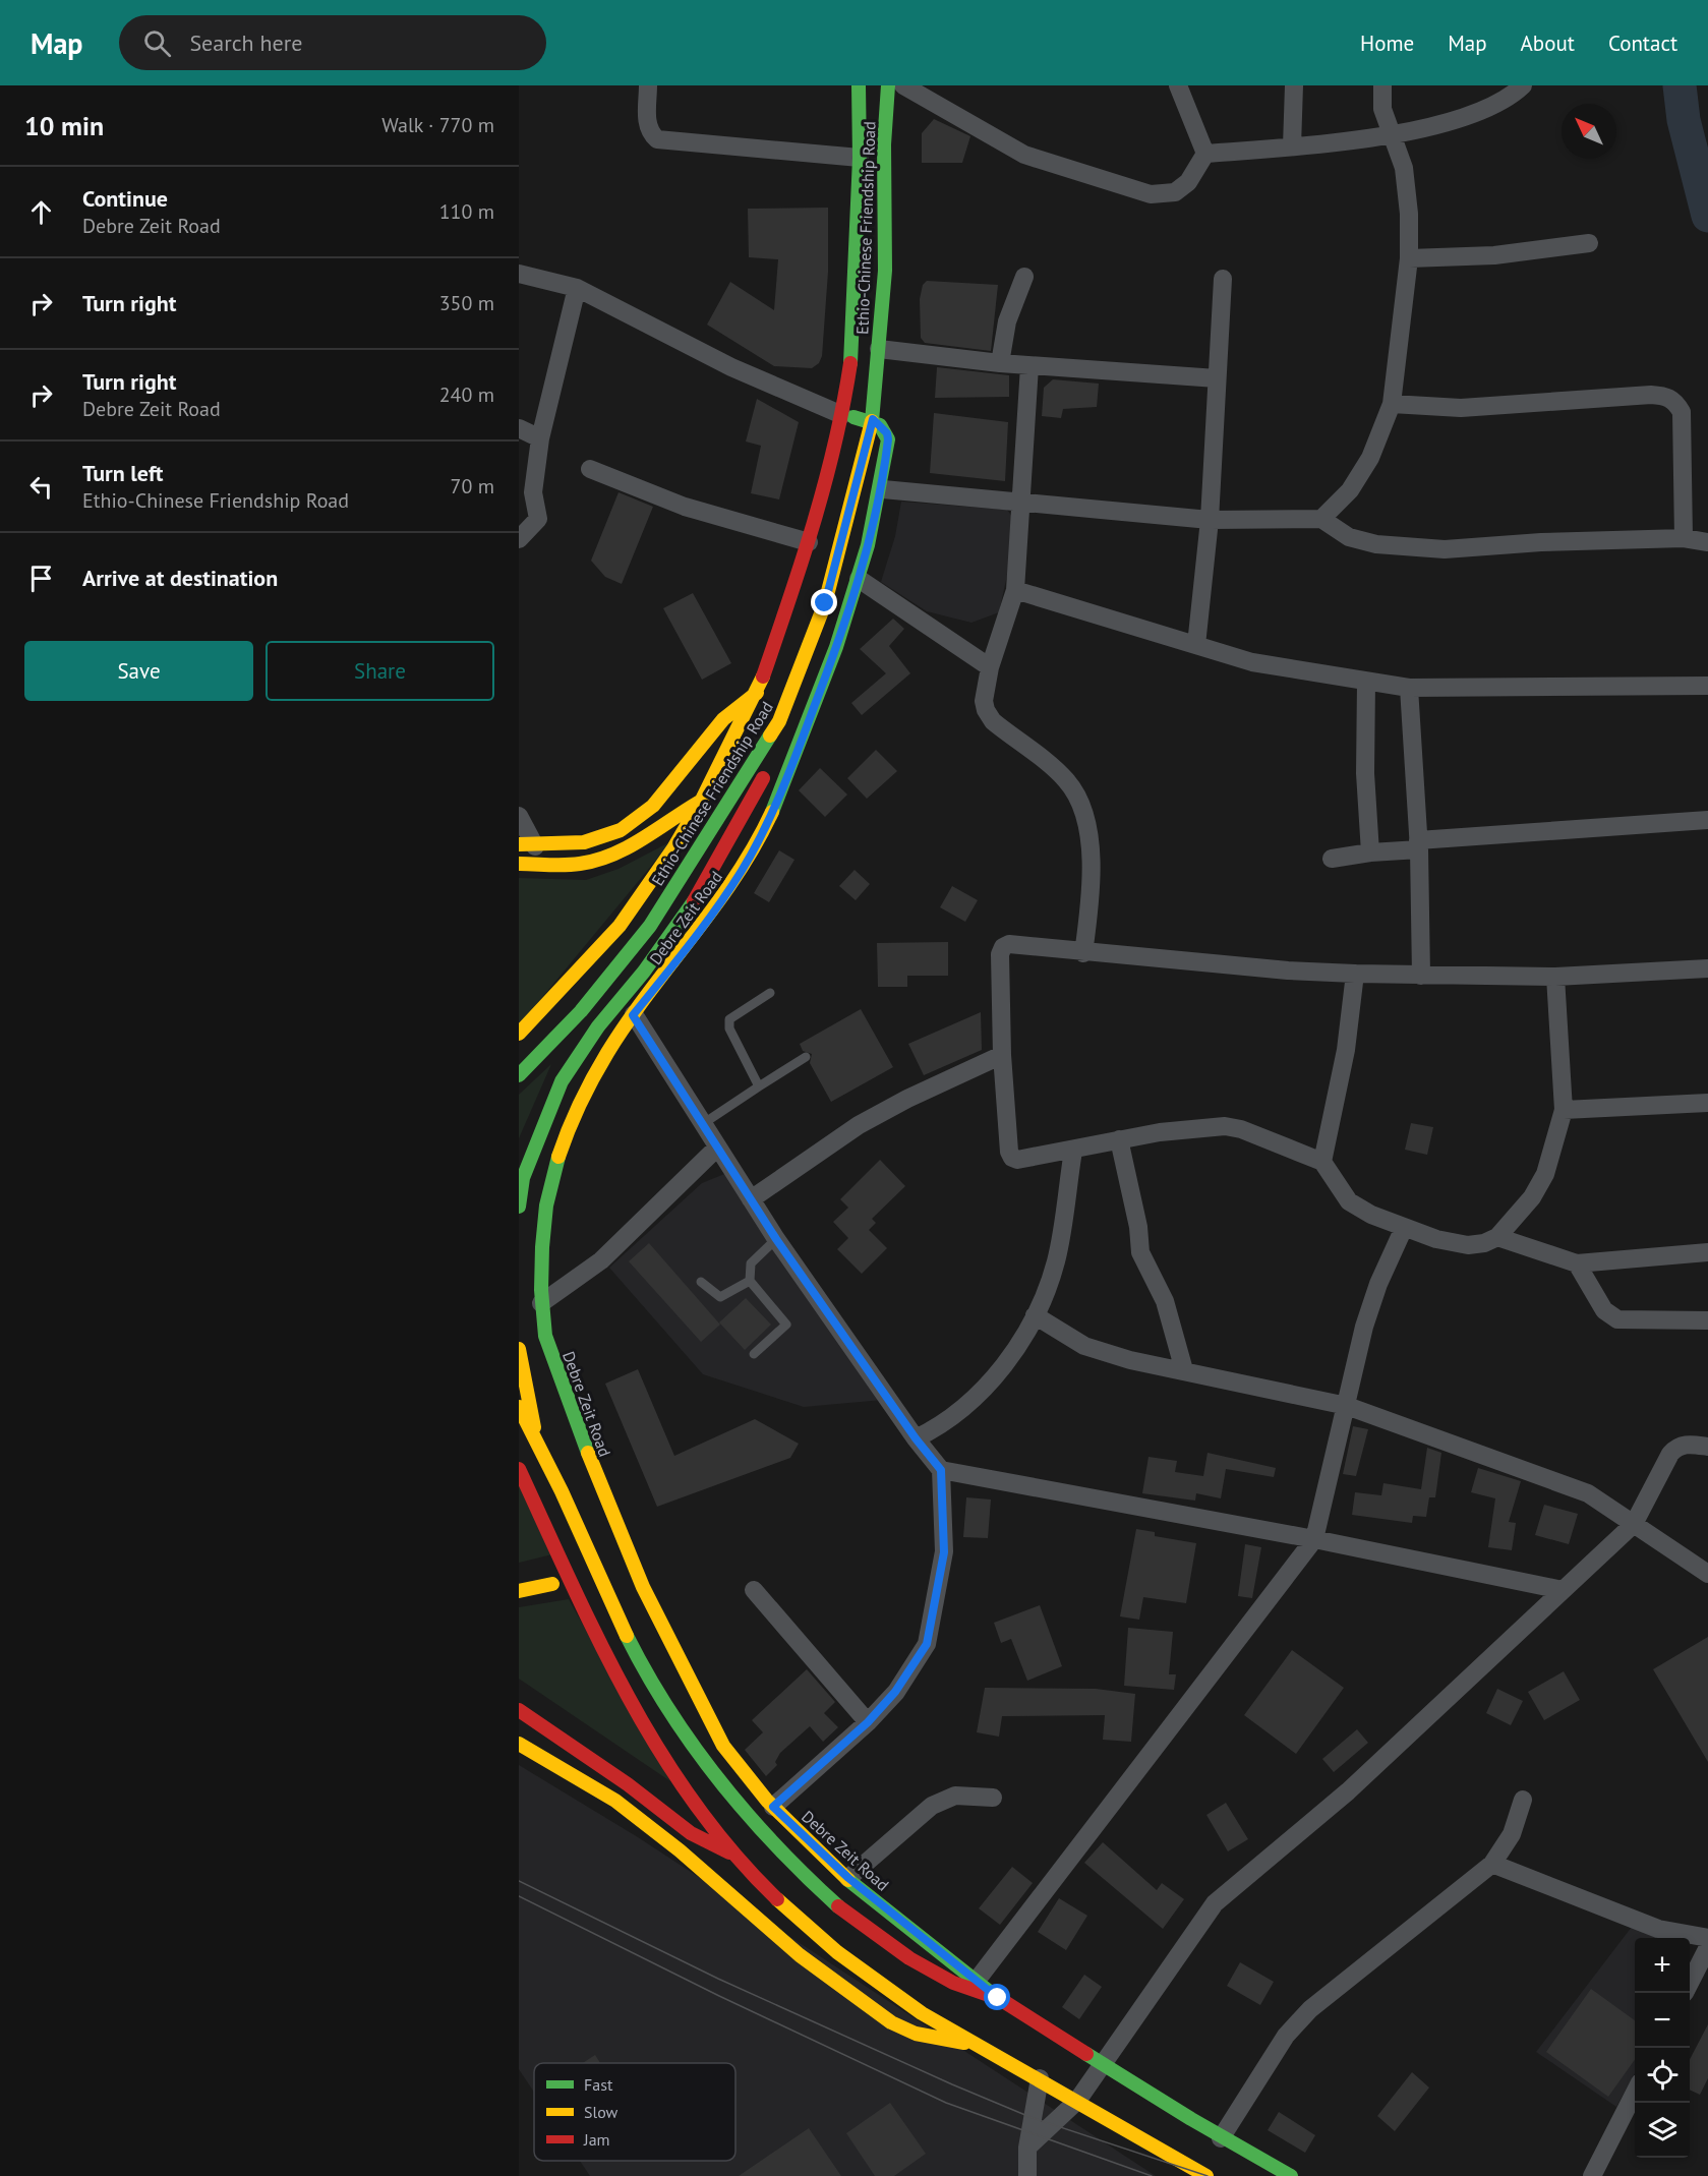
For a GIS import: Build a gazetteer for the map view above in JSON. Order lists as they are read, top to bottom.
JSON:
{
  "streets": {
    "main road": ["Ethio-Chinese Friendship Road", "Debre Zeit Road"]
  },
  "crossings": [
    ["Ethio-Chinese Friendship Road", "Debre Zeit Road"]
  ],
  "legend": ["Fast", "Slow", "Jam"],
  "north": "top left",
  "page": {
    "header": "Map",
    "search": "Search here",
    "nav": [
      "Home",
      "Map",
      "About",
      "Contact"
    ],
    "heading": ["10 min", "Walk · 770 m"],
    "list": [
      ["Continue", "Debre Zeit Road", "110 m"],
      ["Turn right", "350 m"],
      ["Turn right", "Debre Zeit Road", "240 m"],
      ["Turn left", "Ethio-Chinese Friendship Road", "70 m"],
      "Arrive at destination"
    ],
    "buttons": ["Save", "Share"],
    "map_buttons": ["+", "−"]
  }
}
